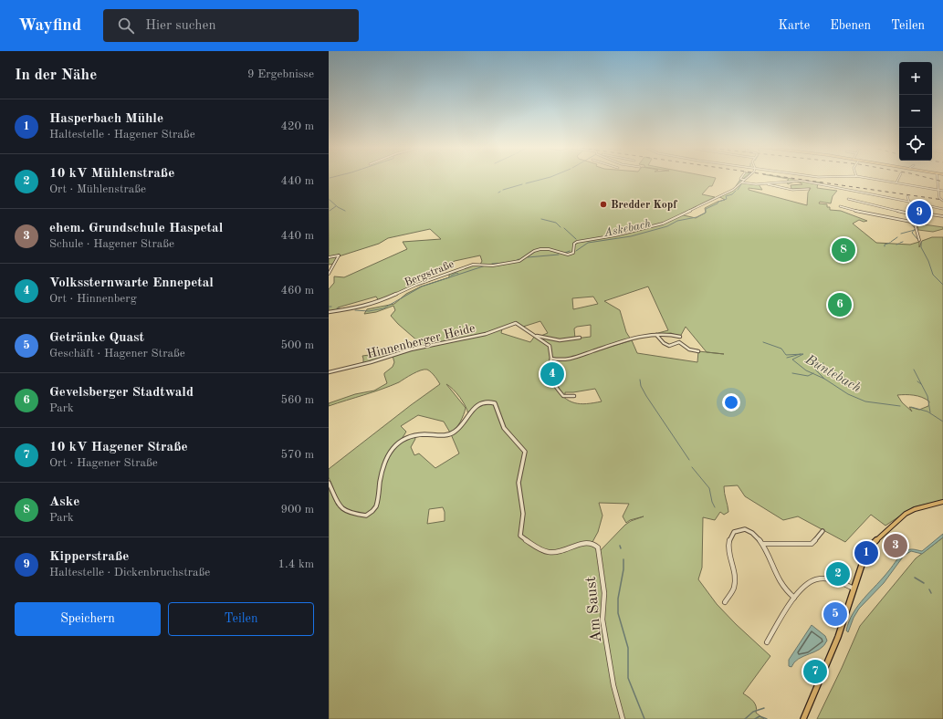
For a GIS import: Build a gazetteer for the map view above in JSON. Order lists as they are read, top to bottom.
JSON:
{
  "streets": {
    "street": ["Bergstraße", "Hinnenberger Heide", "Am Saust"]
  },
  "water": ["Askebach", "Buntebach"],
  "places": ["Bredder Kopf"],
  "page": {
    "header": "Wayfind",
    "search": "Hier suchen",
    "nav": ["Karte", "Ebenen", "Teilen"],
    "heading": ["In der Nähe", "9 Ergebnisse"],
    "map_buttons": ["+", "−"],
    "list": [
      {
        "mark": "1",
        "name": "Hasperbach Mühle",
        "note": "Haltestelle · Hagener Straße",
        "value": "420 m"
      },
      {
        "mark": "2",
        "name": "10 kV Mühlenstraße",
        "note": "Ort · Mühlenstraße",
        "value": "440 m"
      },
      {
        "mark": "3",
        "name": "ehem. Grundschule Haspetal",
        "note": "Schule · Hagener Straße",
        "value": "440 m"
      },
      {
        "mark": "4",
        "name": "Volkssternwarte Ennepetal",
        "note": "Ort · Hinnenberg",
        "value": "460 m"
      },
      {
        "mark": "5",
        "name": "Getränke Quast",
        "note": "Geschäft · Hagener Straße",
        "value": "500 m"
      },
      {
        "mark": "6",
        "name": "Gevelsberger Stadtwald",
        "note": "Park",
        "value": "560 m"
      },
      {
        "mark": "7",
        "name": "10 kV Hagener Straße",
        "note": "Ort · Hagener Straße",
        "value": "570 m"
      },
      {
        "mark": "8",
        "name": "Aske",
        "note": "Park",
        "value": "900 m"
      },
      {
        "mark": "9",
        "name": "Kipperstraße",
        "note": "Haltestelle · Dickenbruchstraße",
        "value": "1.4 km"
      }
    ],
    "pins": [
      "9",
      "8",
      "6",
      "4",
      "3",
      "1",
      "2",
      "5",
      "7"
    ],
    "buttons": ["Speichern", "Teilen"]
  }
}
